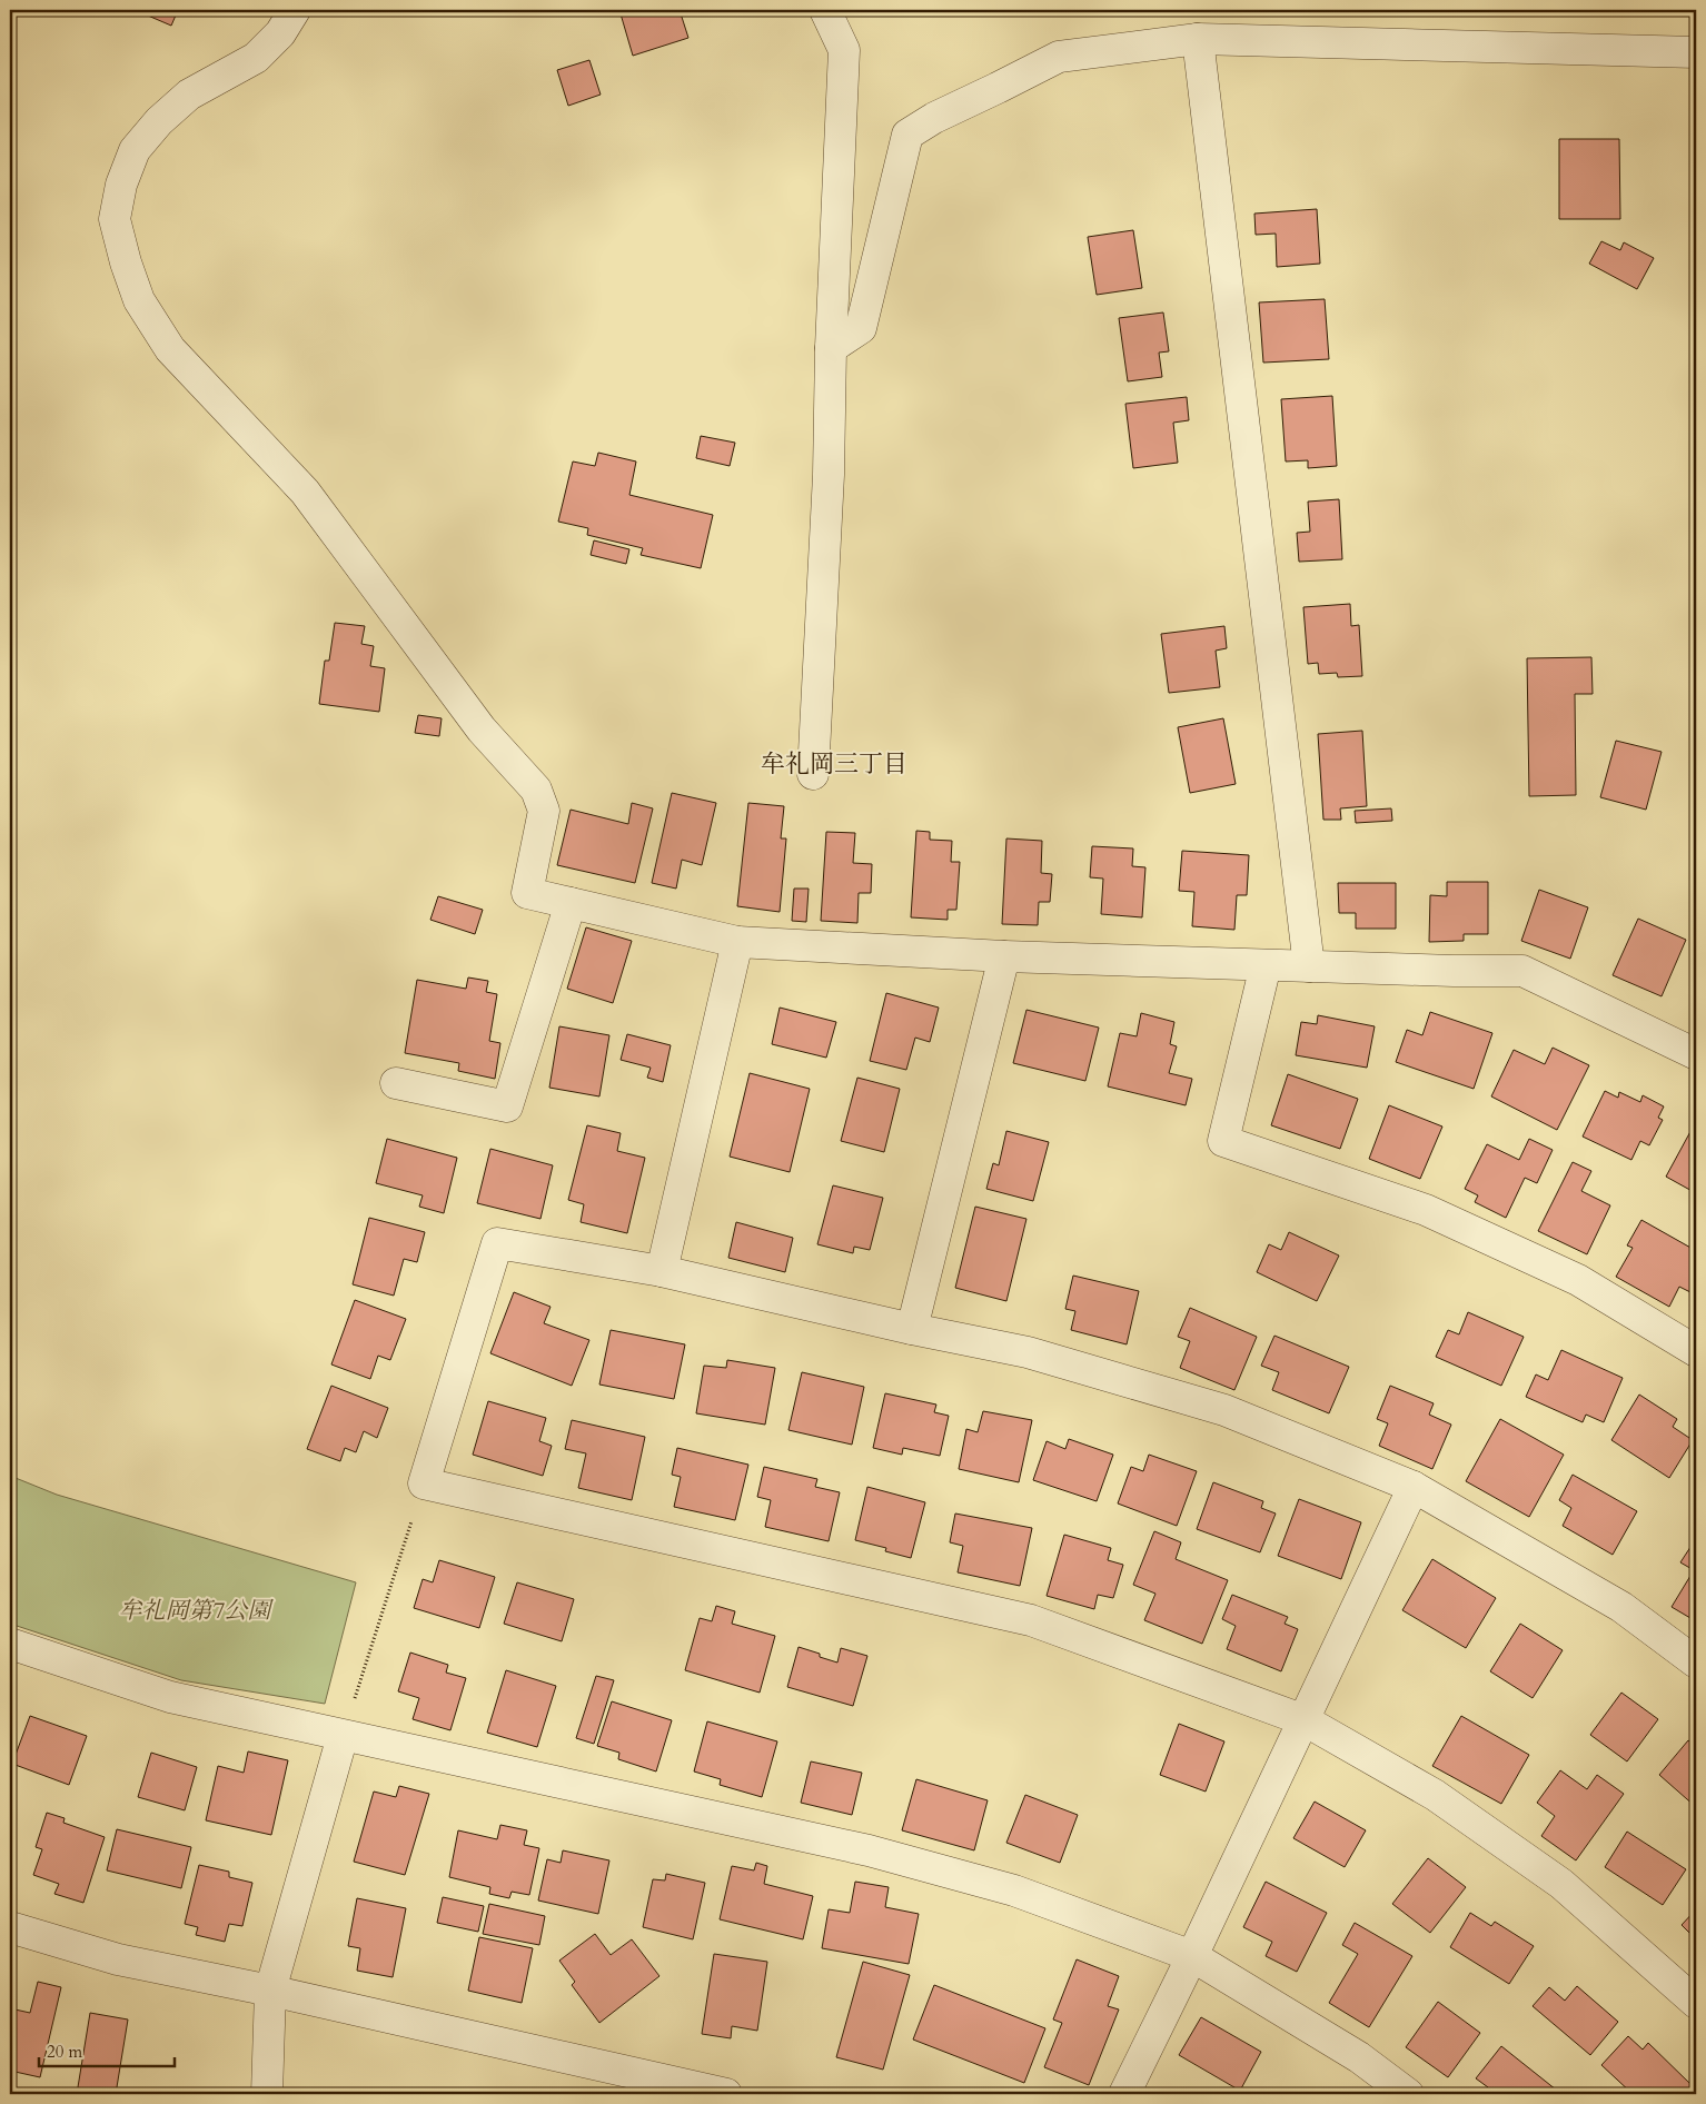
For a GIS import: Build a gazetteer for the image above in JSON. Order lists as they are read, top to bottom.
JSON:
{
  "districts": ["牟礼岡三丁目"],
  "parks": ["牟礼岡第7公園"],
  "scale_bar": "20 m"
}
